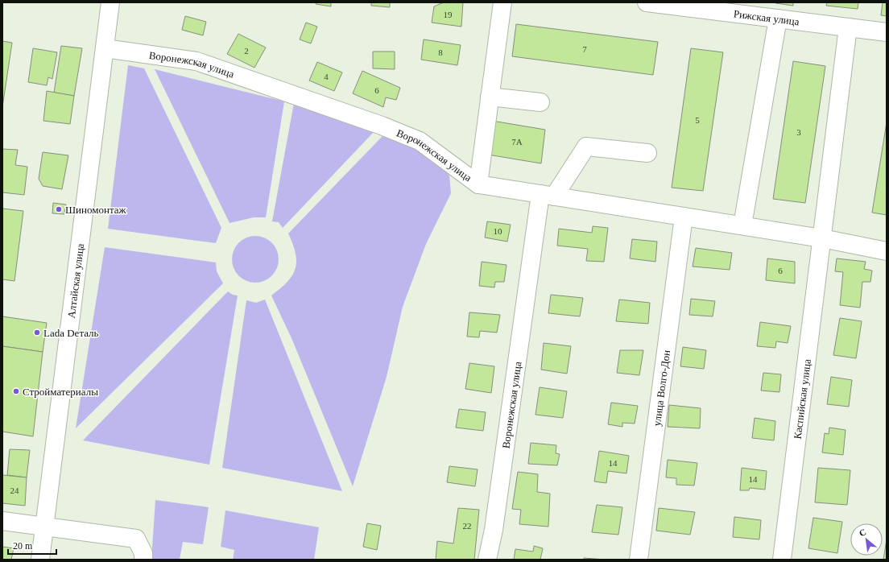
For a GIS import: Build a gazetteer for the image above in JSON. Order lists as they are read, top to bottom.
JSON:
{
  "streets": {
    "street": [
      "Рижская улица",
      "Воронежская улица",
      "Алтайская улица",
      "улица Волго-Дон",
      "Каспийская улица"
    ]
  },
  "crossings": [
    ["Рижская улица", "Каспийская улица"],
    ["Воронежская улица", "Алтайская улица"]
  ],
  "places": ["Шиномонтаж", "Lada Dеталь", "Стройматериалы"],
  "house_numbers": [
    "19",
    "7",
    "2",
    "8",
    "4",
    "6",
    "5",
    "3",
    "7А",
    "10",
    "6",
    "14",
    "14",
    "24",
    "22"
  ],
  "scale_bar": "20 m",
  "north": "top left"
}
